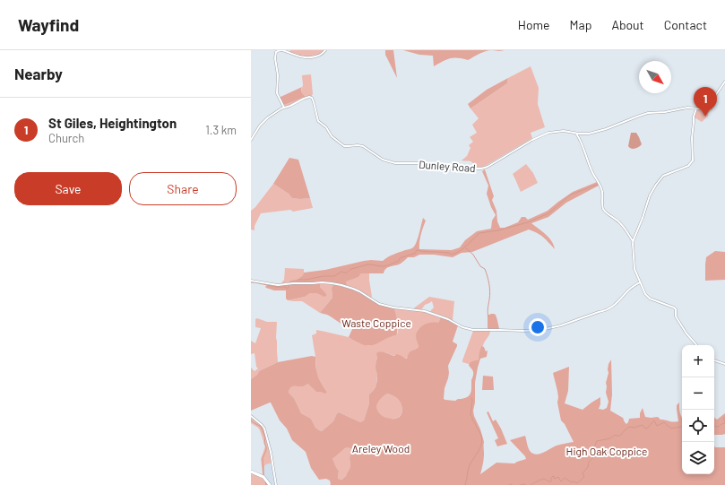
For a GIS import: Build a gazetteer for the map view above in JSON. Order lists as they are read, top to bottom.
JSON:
{
  "streets": {
    "street": ["Dunley Road"]
  },
  "parks": ["Waste Coppice", "Areley Wood", "High Oak Coppice"],
  "north": "bottom right",
  "page": {
    "header": "Wayfind",
    "nav": [
      "Home",
      "Map",
      "About",
      "Contact"
    ],
    "heading": "Nearby",
    "pins": "1",
    "list": [
      {
        "mark": "1",
        "name": "St Giles, Heightington",
        "note": "Church",
        "value": "1.3 km"
      }
    ],
    "buttons": ["Save", "Share"],
    "map_buttons": ["+", "−"]
  }
}
